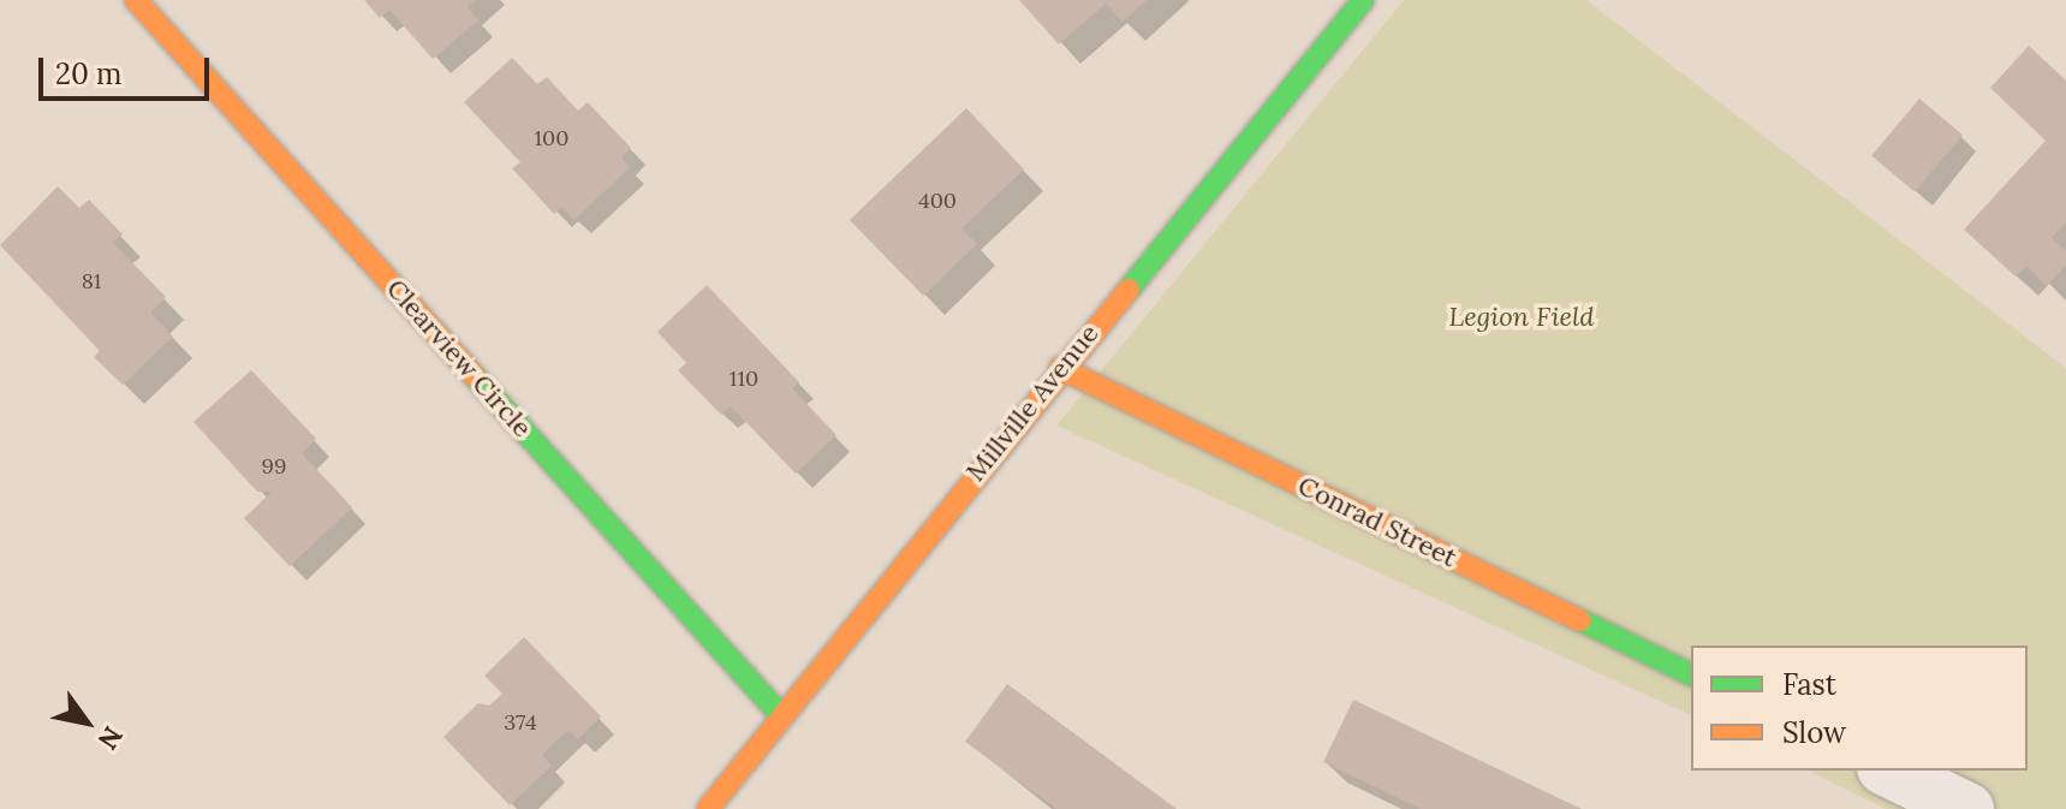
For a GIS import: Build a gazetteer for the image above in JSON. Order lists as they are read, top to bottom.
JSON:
{
  "streets": {
    "street": ["Clearview Circle", "Millville Avenue", "Conrad Street"]
  },
  "crossings": [
    ["Clearview Circle", "Millville Avenue"],
    ["Millville Avenue", "Conrad Street"]
  ],
  "parks": ["Legion Field"],
  "house_numbers": [
    "100",
    "400",
    "81",
    "110",
    "99",
    "374"
  ],
  "legend": ["Fast", "Slow"],
  "scale_bar": "20 m",
  "north": "bottom right"
}
